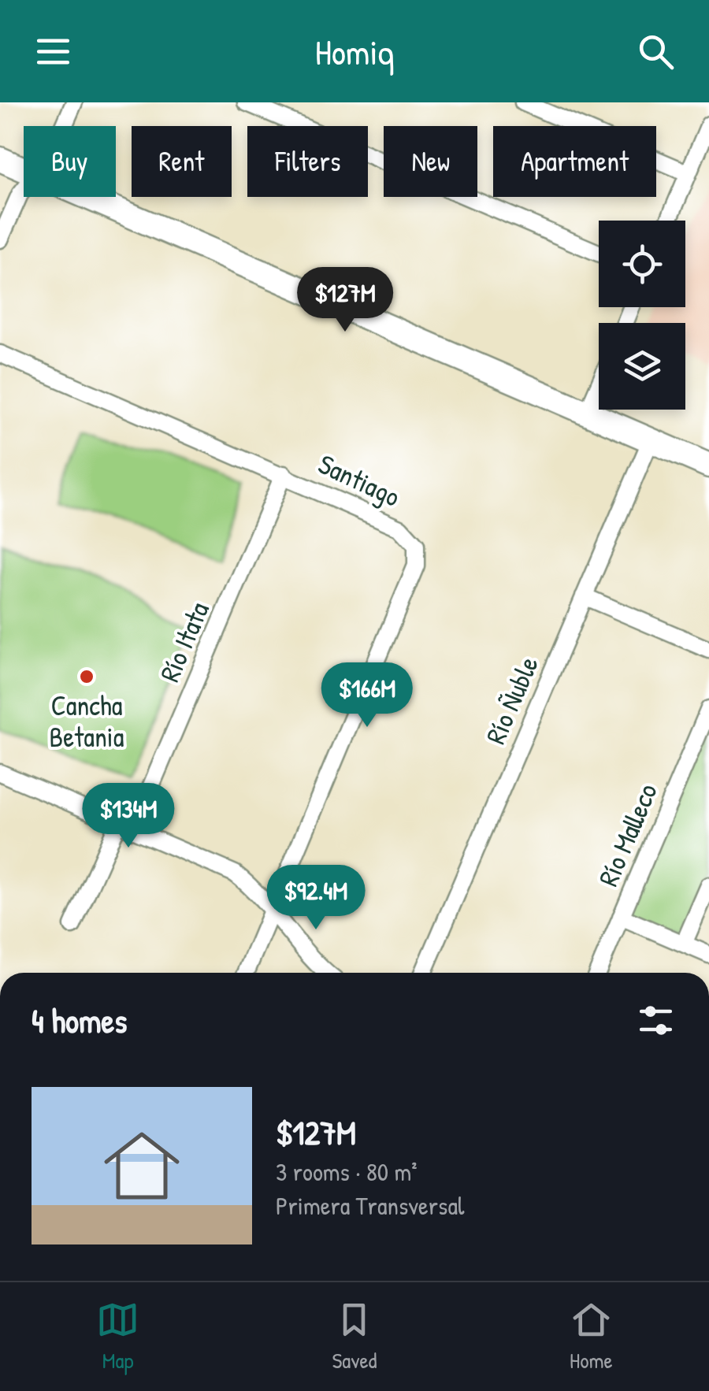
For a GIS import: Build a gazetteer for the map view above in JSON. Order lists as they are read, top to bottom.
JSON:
{
  "streets": {
    "street": [
      "Santiago",
      "Río Itata",
      "Río Ñuble",
      "Río Malleco"
    ]
  },
  "crossings": [
    ["Santiago", "Río Itata"]
  ],
  "places": ["Cancha Betania"],
  "page": {
    "header": "Homiq",
    "chip": [
      "Buy",
      "Rent",
      "Filters",
      "New",
      "Apartment"
    ],
    "price": [
      "$127M",
      "$166M",
      "$134M",
      "$92.4M"
    ],
    "heading": "4 homes",
    "list": [
      {
        "name": "$127M",
        "note": "3 rooms · 80 m² · Primera Transversal"
      }
    ],
    "tabs": ["Map", "Saved", "Home"]
  }
}
